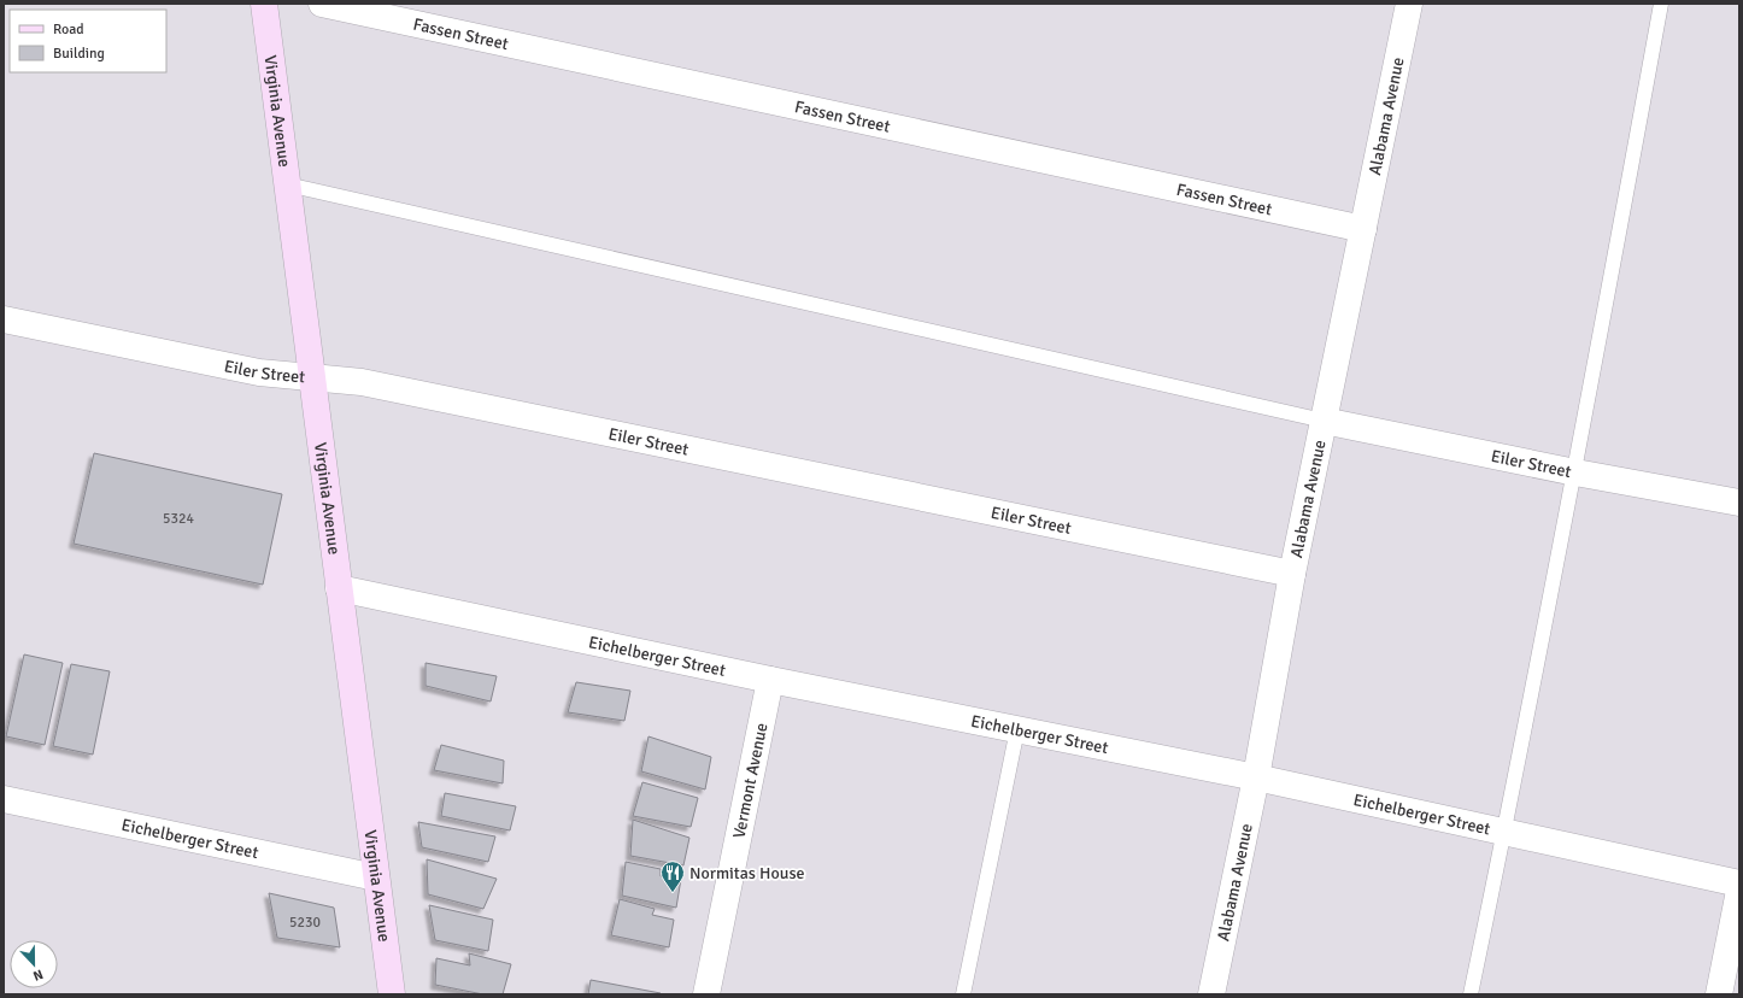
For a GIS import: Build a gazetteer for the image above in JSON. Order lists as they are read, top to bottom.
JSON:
{
  "streets": {
    "street": [
      "Fassen Street",
      "Virginia Avenue",
      "Alabama Avenue",
      "Eiler Street",
      "Eichelberger Street",
      "Vermont Avenue"
    ]
  },
  "crossings": [
    ["Fassen Street", "Alabama Avenue"],
    ["Virginia Avenue", "Eiler Street"],
    ["Virginia Avenue", "Eichelberger Street"],
    ["Alabama Avenue", "Eiler Street"],
    ["Alabama Avenue", "Eichelberger Street"],
    ["Eichelberger Street", "Vermont Avenue"]
  ],
  "places": {
    "restaurant": ["Normitas House"]
  },
  "house_numbers": ["5324", "5230"],
  "legend": ["Road", "Building"],
  "north": "bottom"
}
